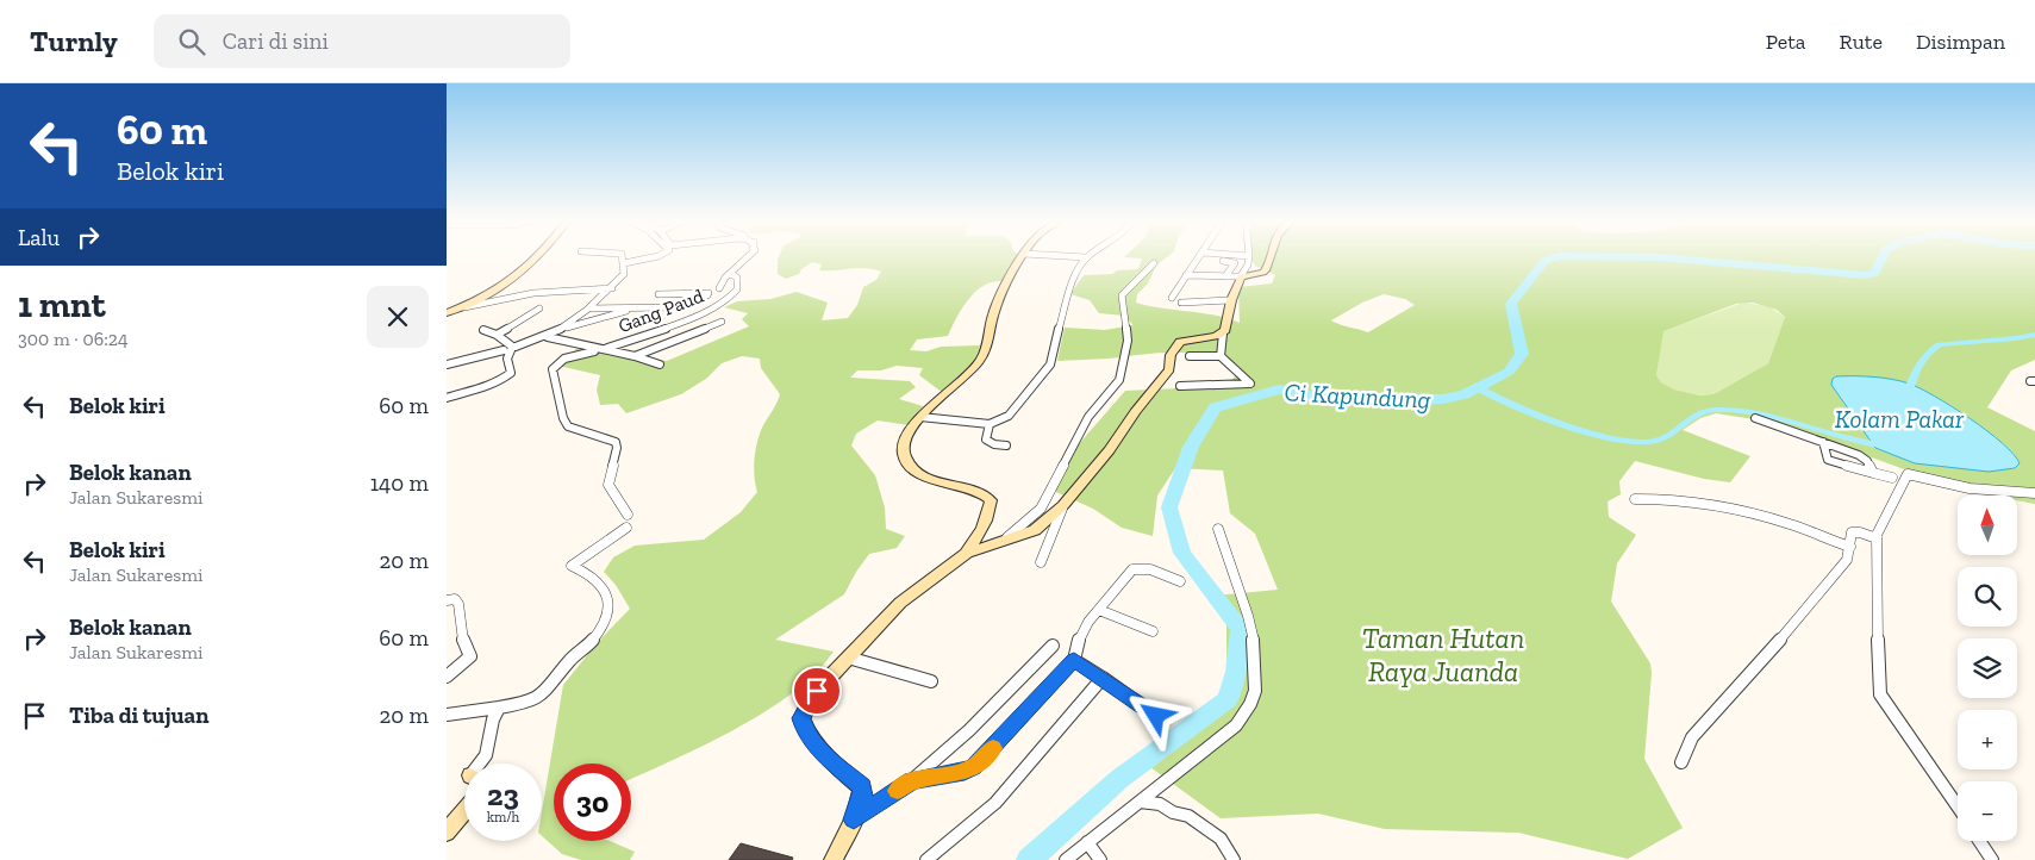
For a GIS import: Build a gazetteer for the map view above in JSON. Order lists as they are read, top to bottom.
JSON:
{
  "streets": {
    "street": ["Gang Paud"]
  },
  "water": ["Ci Kapundung", "Kolam Pakar"],
  "parks": ["Taman Hutan Raya Juanda"],
  "north": "top",
  "page": {
    "header": "Turnly",
    "search": "Cari di sini",
    "nav": ["Peta", "Rute", "Disimpan"],
    "turn": ["60 m", "Belok kiri"],
    "then": "Lalu",
    "heading": ["1 mnt", "300 m · 06:24"],
    "list": [
      {
        "name": "Belok kiri",
        "value": "60 m"
      },
      {
        "name": "Belok kanan",
        "note": "Jalan Sukaresmi",
        "value": "140 m"
      },
      {
        "name": "Belok kiri",
        "note": "Jalan Sukaresmi",
        "value": "20 m"
      },
      {
        "name": "Belok kanan",
        "note": "Jalan Sukaresmi",
        "value": "60 m"
      },
      {
        "name": "Tiba di tujuan",
        "value": "20 m"
      }
    ],
    "map_buttons": ["+", "−"],
    "speed": "23 km/h",
    "limit": "30"
  }
}
